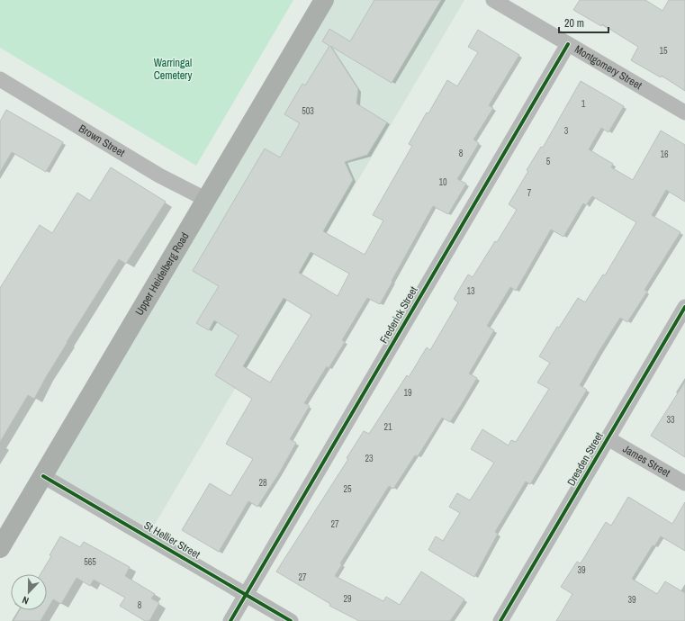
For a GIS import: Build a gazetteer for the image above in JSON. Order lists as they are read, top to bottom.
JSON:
{
  "streets": {
    "main road": ["Upper Heidelberg Road"],
    "street": [
      "Montgomery Street",
      "Brown Street",
      "Frederick Street",
      "Dresden Street",
      "James Street",
      "St Hellier Street"
    ]
  },
  "crossings": [
    ["Montgomery Street", "Frederick Street"],
    ["Brown Street", "Upper Heidelberg Road"],
    ["Upper Heidelberg Road", "St Hellier Street"],
    ["Frederick Street", "St Hellier Street"],
    ["Dresden Street", "James Street"]
  ],
  "parks": ["Warringal Cemetery"],
  "house_numbers": [
    "15",
    "1",
    "503",
    "3",
    "8",
    "16",
    "5",
    "10",
    "7",
    "13",
    "19",
    "33",
    "21",
    "23",
    "28",
    "25",
    "27",
    "565",
    "39",
    "27",
    "29",
    "39",
    "8"
  ],
  "scale_bar": "20 m",
  "north": "bottom"
}
